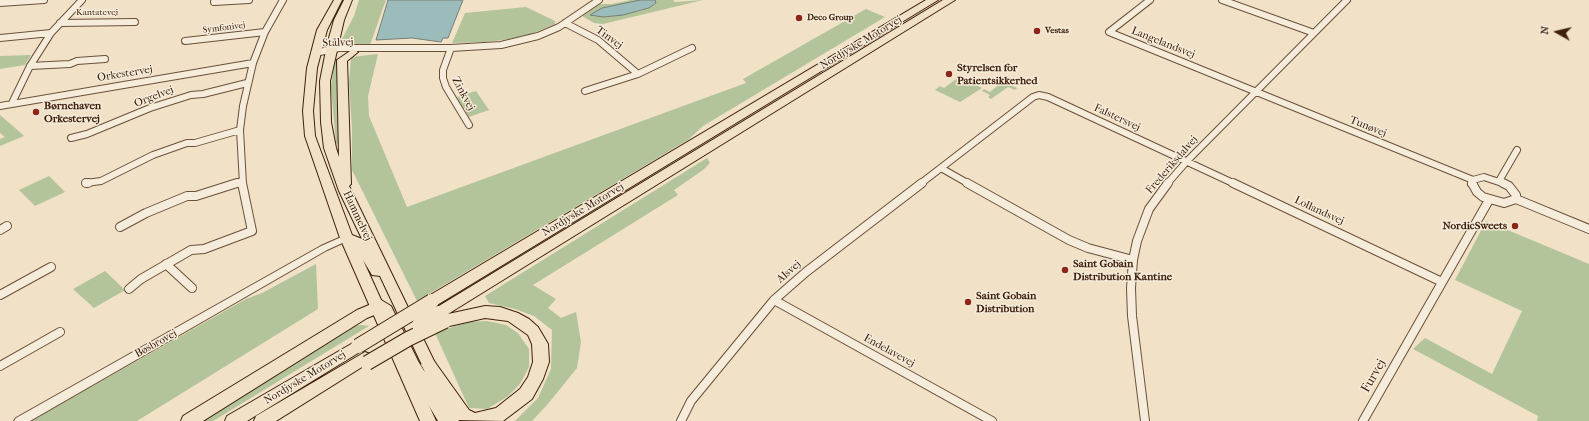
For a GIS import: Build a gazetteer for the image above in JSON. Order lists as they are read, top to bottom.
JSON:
{
  "streets": {
    "highway": ["Nordjyske Motorvej"],
    "main road": ["Hammelvej"],
    "street": [
      "Kantatevej",
      "Symfonivej",
      "Tinvej",
      "Stålvej",
      "Langelandsvej",
      "Orkestervej",
      "Zinkvej",
      "Orgelvej",
      "Falstersvej",
      "Tunøvej",
      "Frederiksdalvej",
      "Lollandsvej",
      "Alsvej",
      "Bøsbrovej",
      "Endelavevej",
      "Furvej"
    ]
  },
  "crossings": [
    ["Kantatevej", "Orkestervej"],
    ["Tinvej", "Stålvej"],
    ["Stålvej", "Zinkvej"],
    ["Stålvej", "Hammelvej"],
    ["Langelandsvej", "Tunøvej"],
    ["Langelandsvej", "Frederiksdalvej"],
    ["Falstersvej", "Frederiksdalvej"],
    ["Falstersvej", "Lollandsvej"],
    ["Falstersvej", "Alsvej"],
    ["Tunøvej", "Frederiksdalvej"],
    ["Frederiksdalvej", "Lollandsvej"],
    ["Lollandsvej", "Furvej"],
    ["Hammelvej", "Bøsbrovej"],
    ["Alsvej", "Endelavevej"]
  ],
  "places": [
    "Deco Group",
    "Vestas",
    "Styrelsen for Patientsikkerhed",
    "Børnehaven Orkestervej",
    "NordicSweets",
    "Saint Gobain Distribution Kantine",
    "Saint Gobain Distribution"
  ],
  "north": "left"
}
